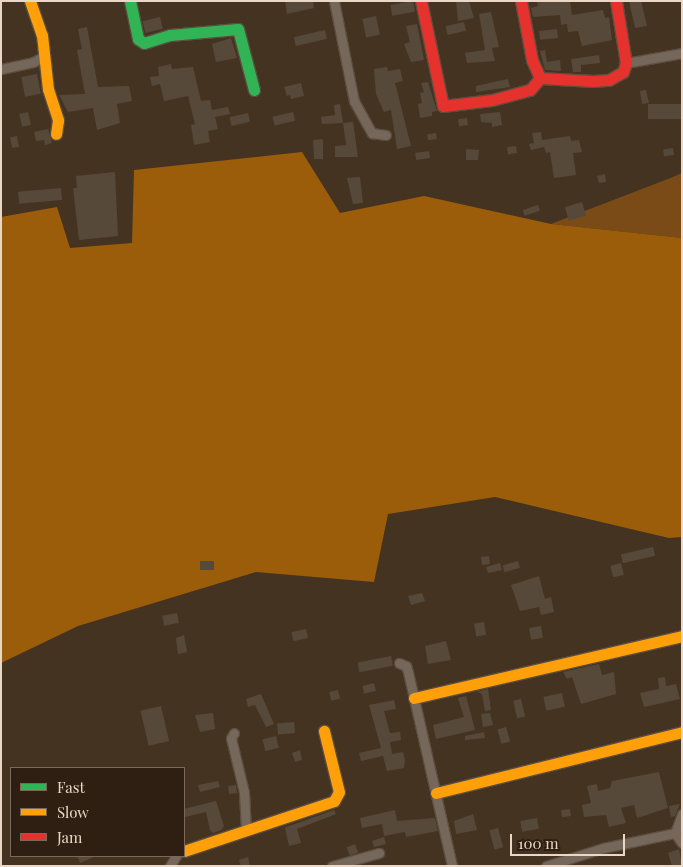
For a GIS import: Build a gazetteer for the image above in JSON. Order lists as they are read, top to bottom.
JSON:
{
  "legend": ["Fast", "Slow", "Jam"],
  "scale_bar": "100 m"
}
